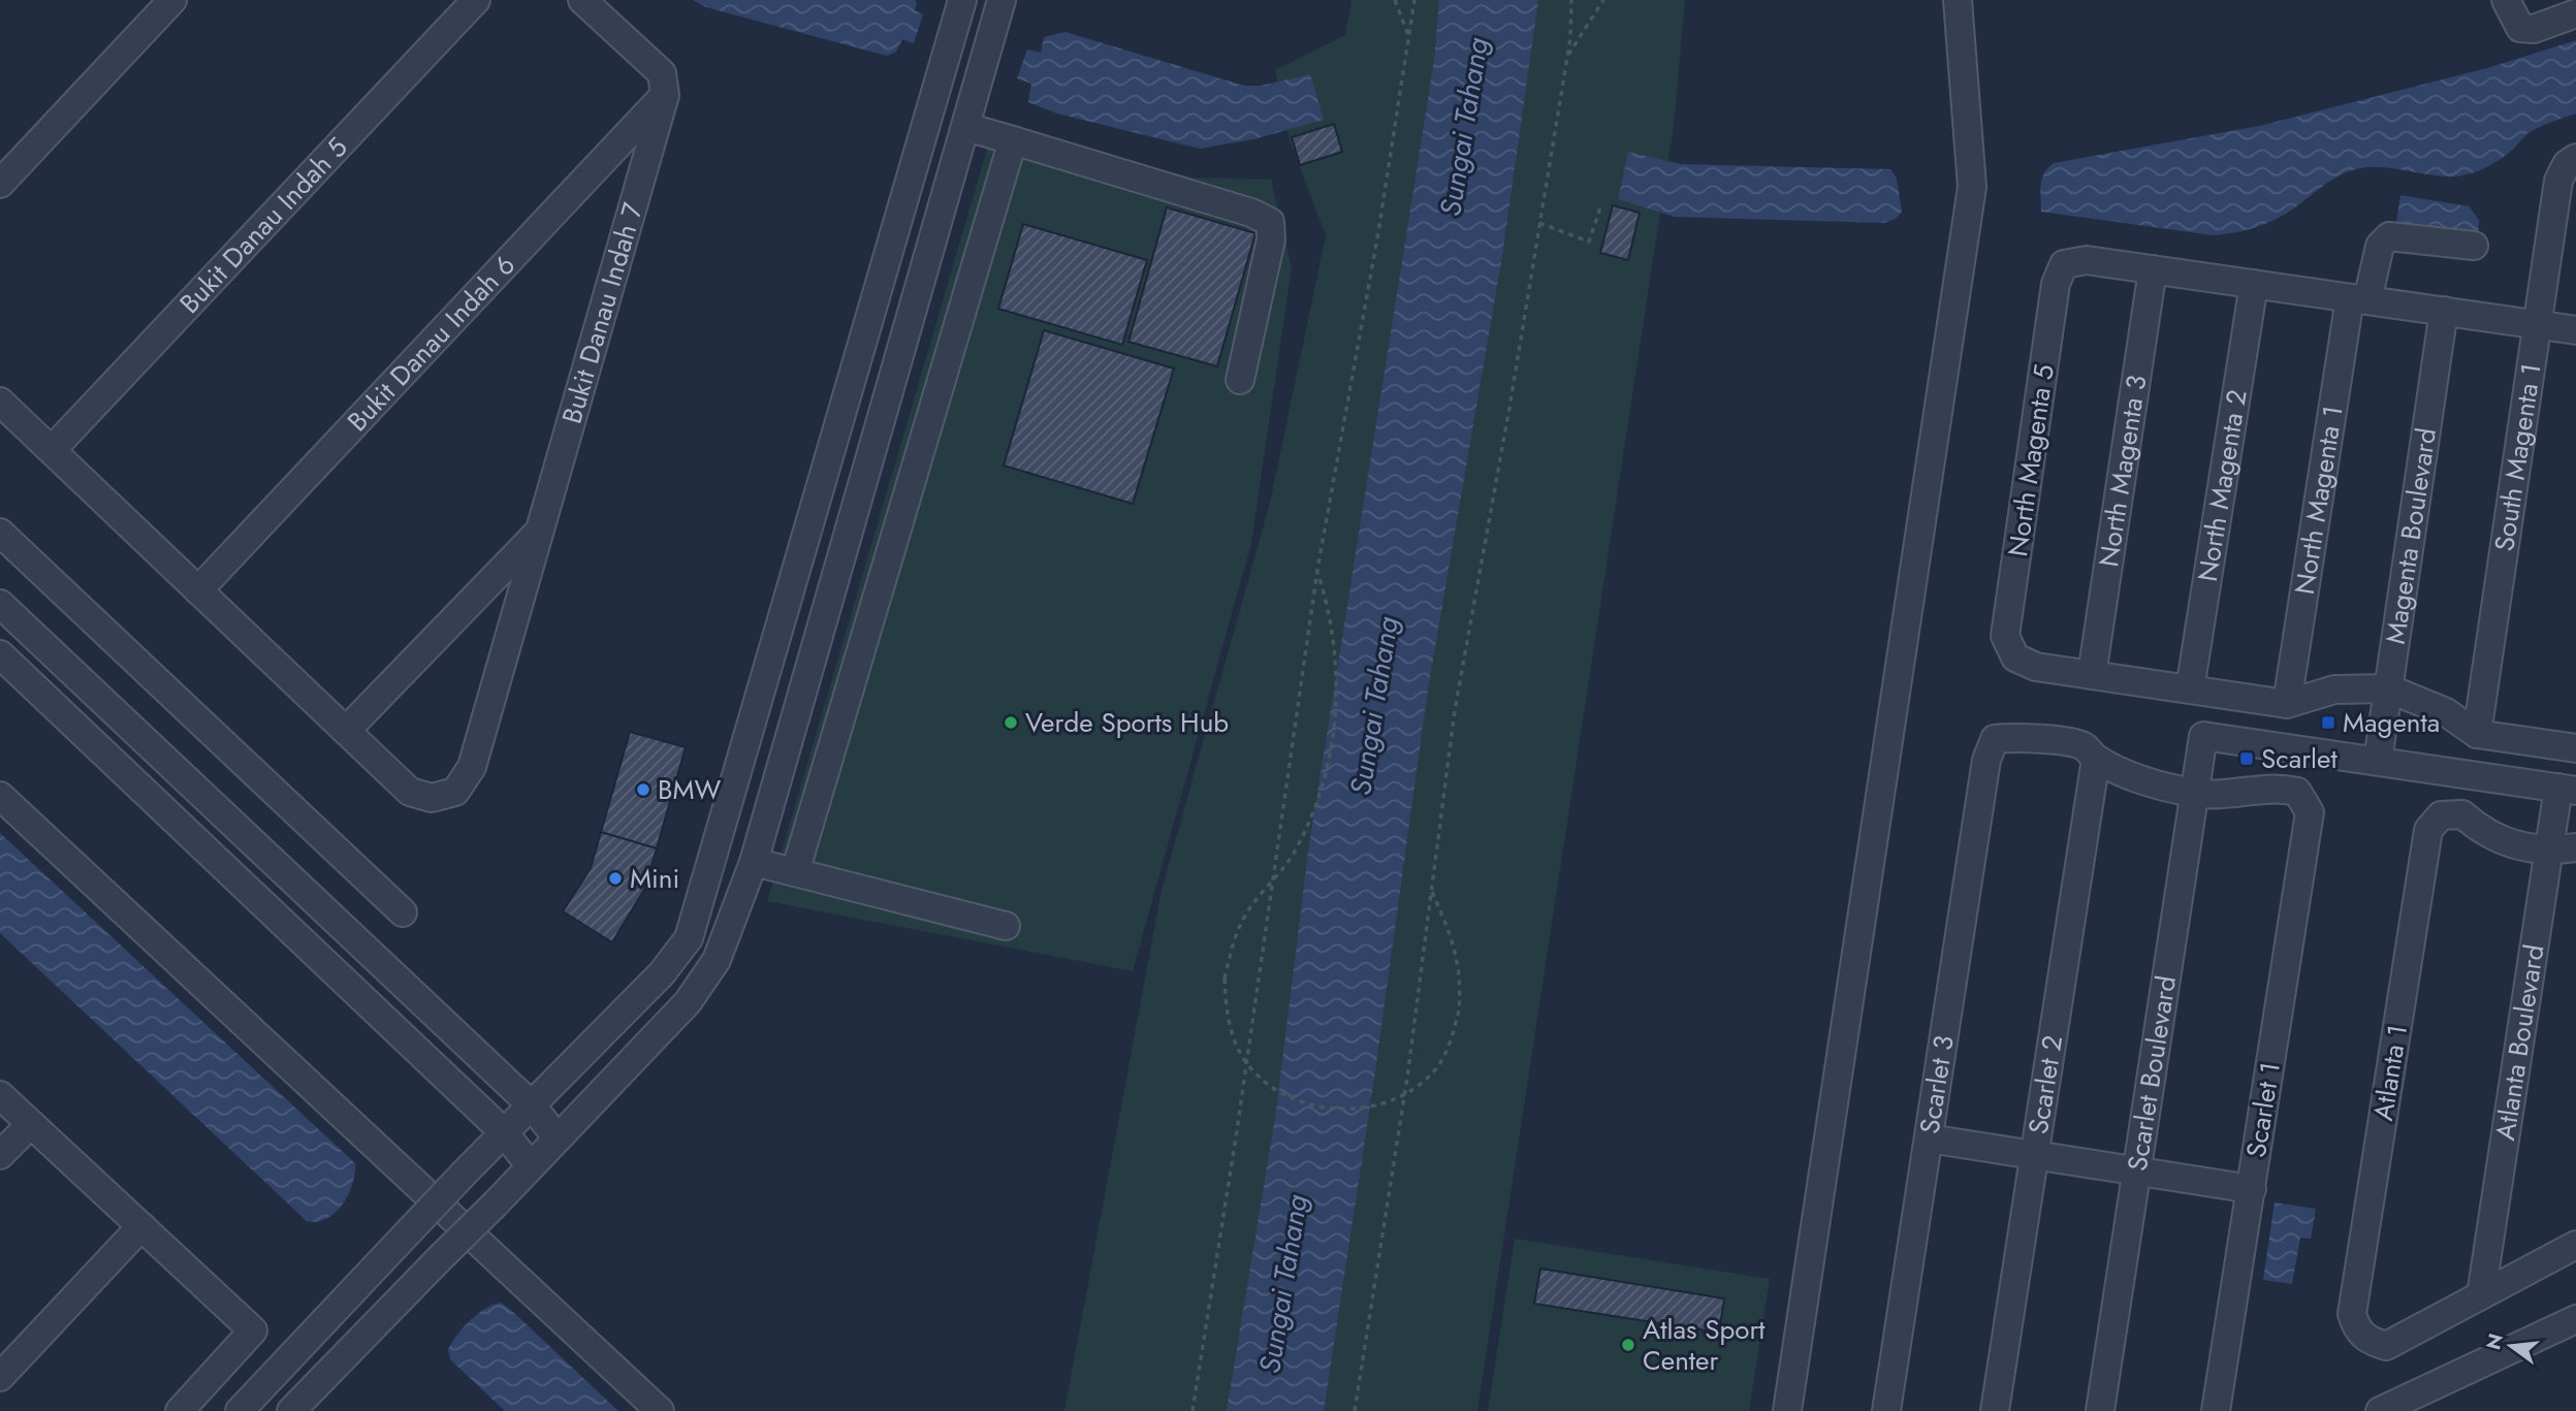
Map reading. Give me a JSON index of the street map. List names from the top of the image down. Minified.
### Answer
{"streets":{"street":["Bukit Danau Indah 5","Bukit Danau Indah 7","Bukit Danau Indah 6","South Magenta 1","North Magenta 5","North Magenta 3","North Magenta 2","North Magenta 1","Magenta Boulevard","Atlanta Boulevard","Atlanta 1","Scarlet Boulevard","Scarlet 3","Scarlet 2","Scarlet 1"]},"crossings":[["Bukit Danau Indah 7","Bukit Danau Indah 6"],["North Magenta 5","North Magenta 3"],["Magenta Boulevard","Scarlet Boulevard"],["Atlanta Boulevard","Atlanta 1"],["Scarlet Boulevard","Scarlet 1"],["Scarlet 3","Scarlet 2"]],"water":["Sungai Tahang"],"places":{"other":["Verde Sports Hub","BMW","Mini","Atlas Sport Center"],"transit":["Magenta","Scarlet"]},"north":"left"}
